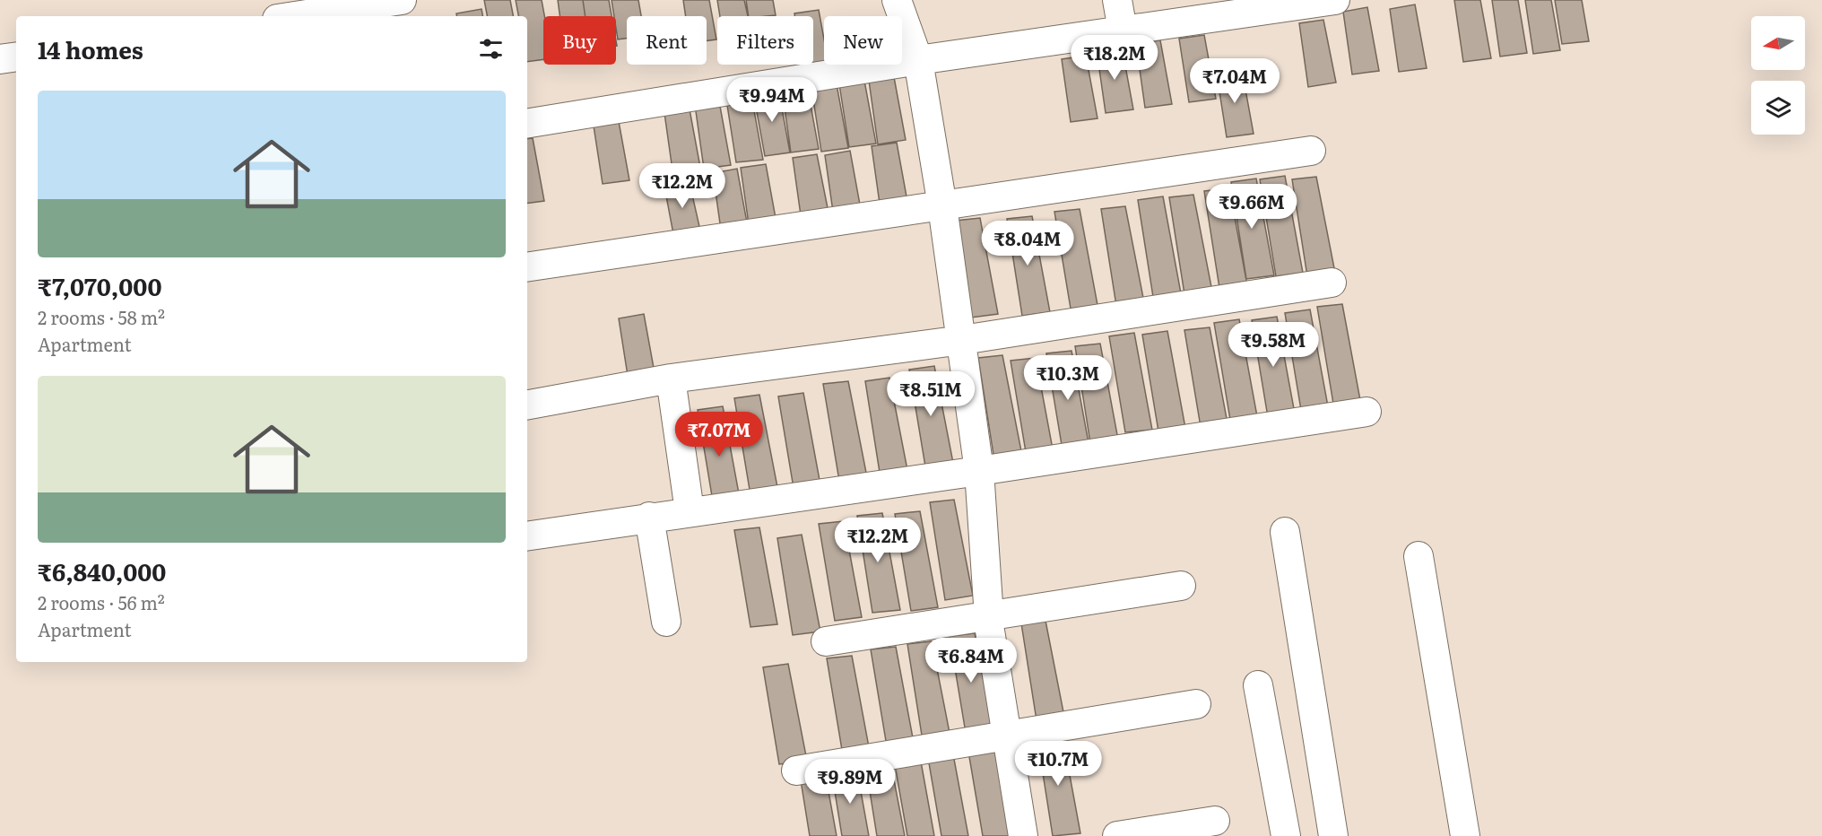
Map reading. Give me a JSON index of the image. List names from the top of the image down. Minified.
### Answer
{"north":"left","page":{"chip":["Buy","Rent","Filters","New"],"heading":"14 homes","price":["₹18.2M","₹7.04M","₹9.94M","₹12.2M","₹9.66M","₹8.04M","₹9.58M","₹10.3M","₹8.51M","₹7.07M","₹12.2M","₹6.84M","₹10.7M","₹9.89M"],"list":[{"name":"₹7,070,000","note":"2 rooms · 58 m² · Apartment"},{"name":"₹6,840,000","note":"2 rooms · 56 m² · Apartment"}]}}
